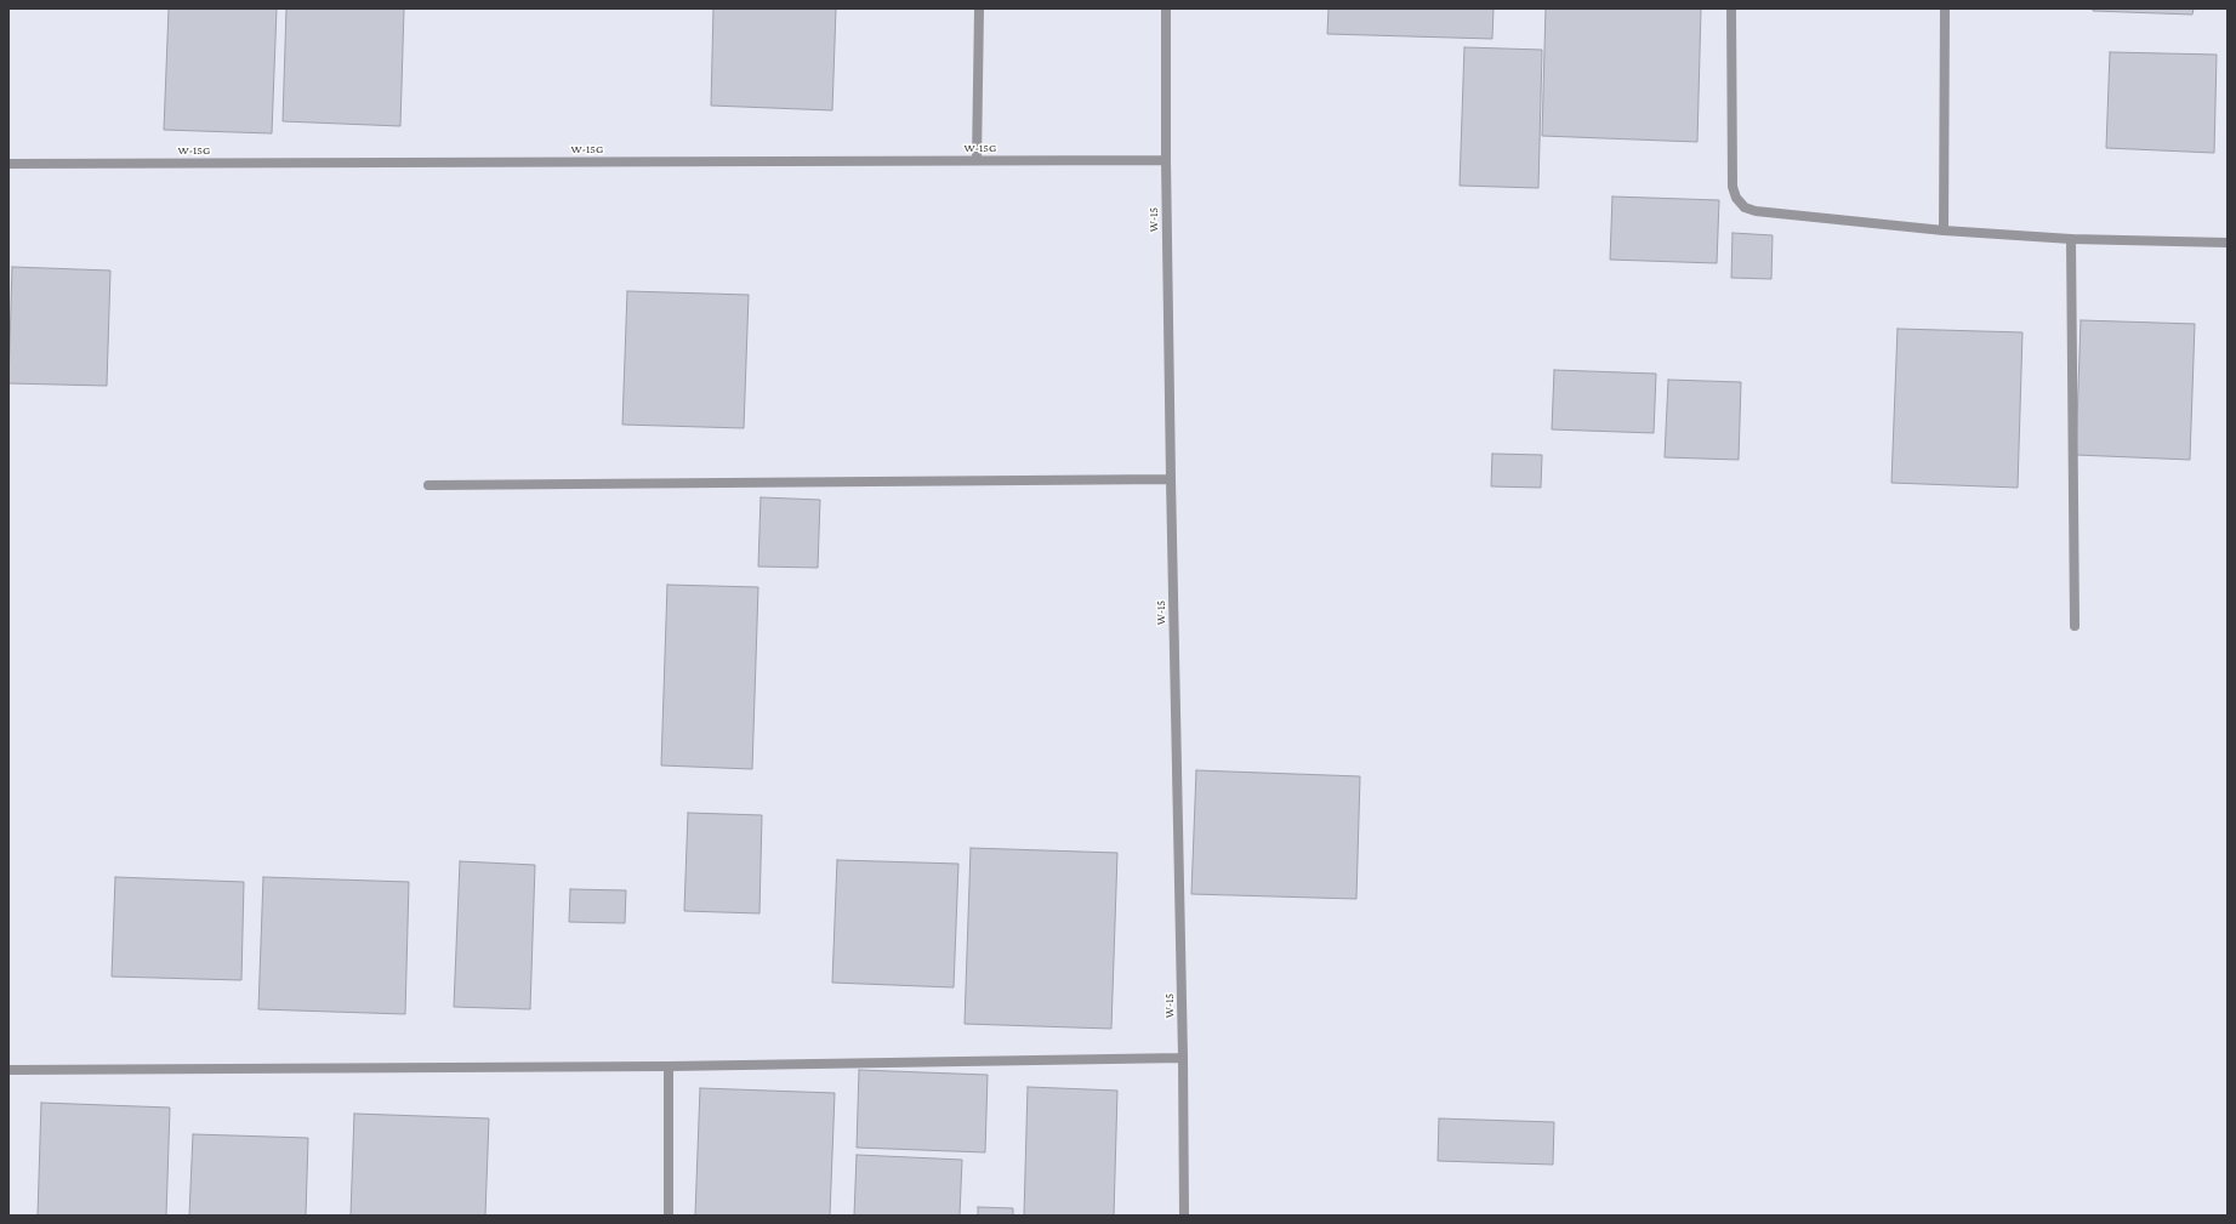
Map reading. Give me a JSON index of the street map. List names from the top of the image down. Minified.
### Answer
{"streets":{"street":["W-15G","W-15"]},"crossings":[["W-15G","W-15"]]}
